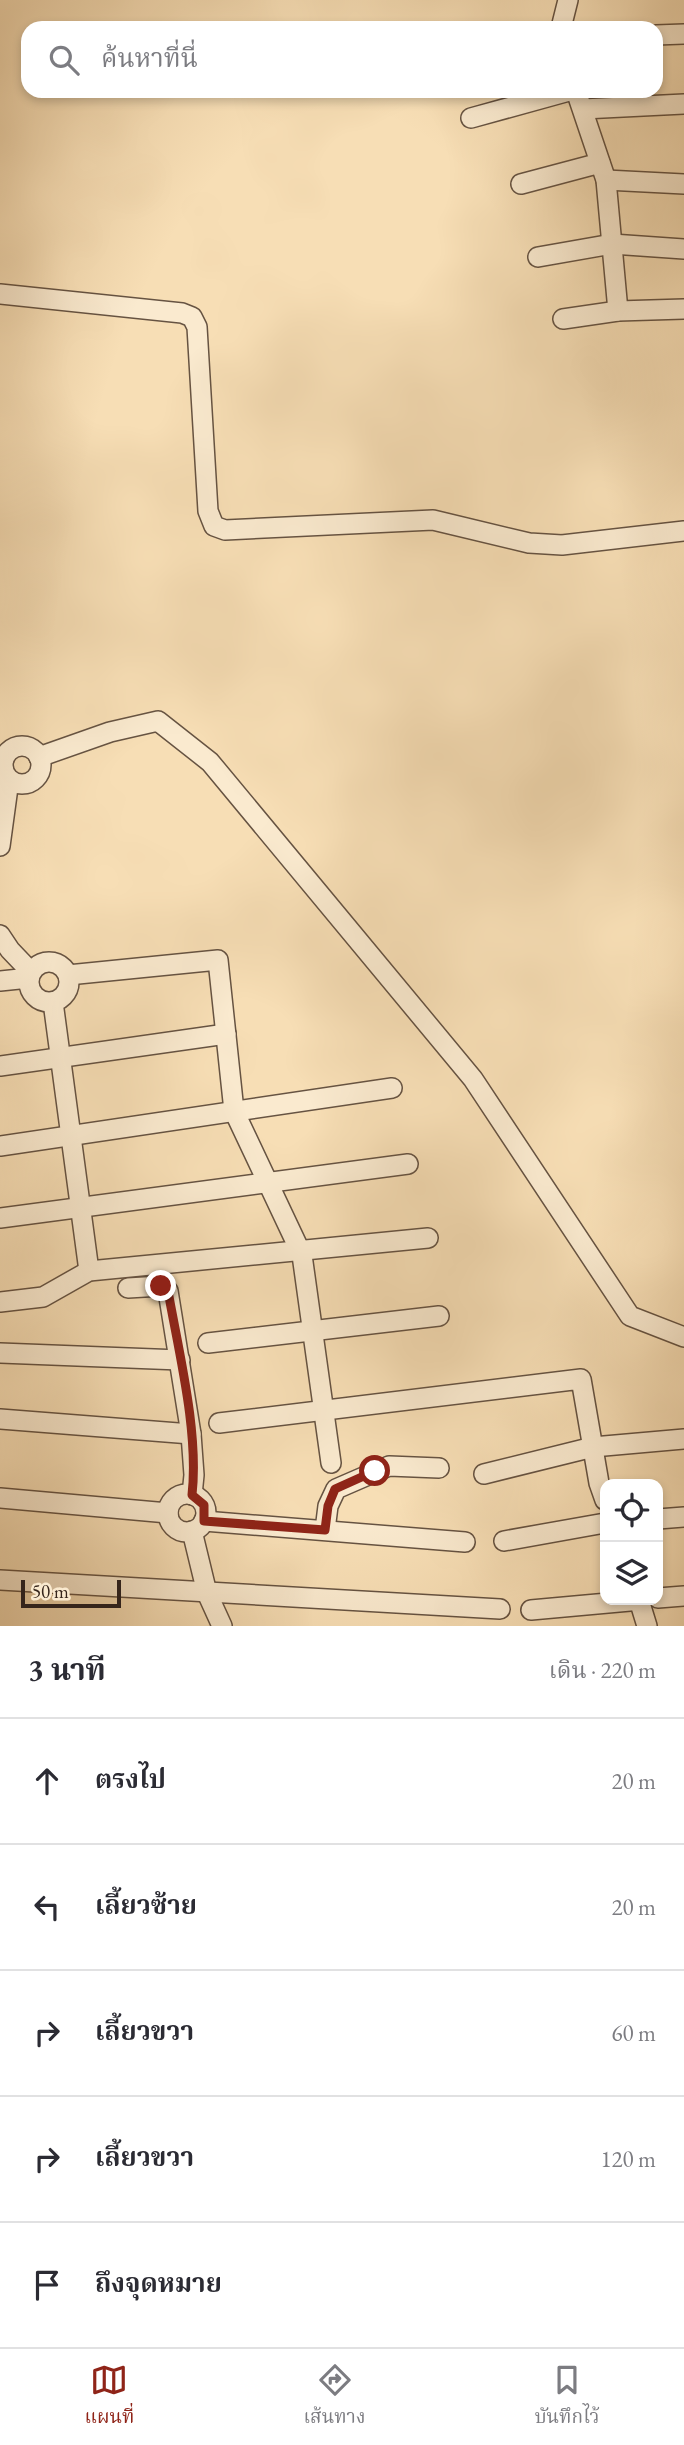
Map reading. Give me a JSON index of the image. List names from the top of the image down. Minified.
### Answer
{"scale_bar":"50 m","page":{"search":"ค้นหาที่นี่","scale":"50 m","heading":["3 นาที","เดิน · 220 m"],"list":[["ตรงไป","20 m"],["เลี้ยวซ้าย","20 m"],["เลี้ยวขวา","60 m"],["เลี้ยวขวา","120 m"],"ถึงจุดหมาย"],"nav":["แผนที่","เส้นทาง","บันทึกไว้"]}}
